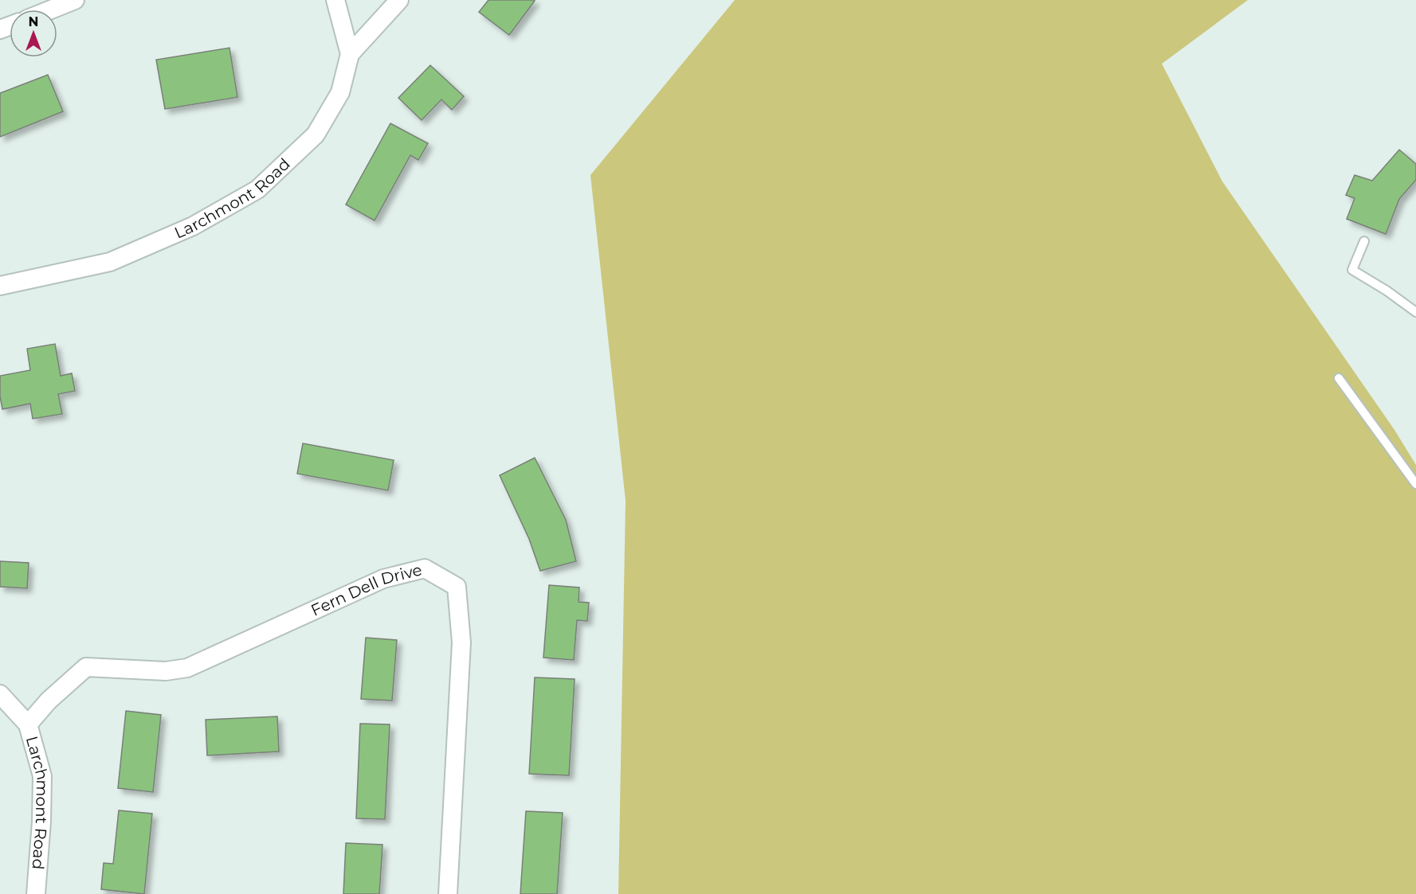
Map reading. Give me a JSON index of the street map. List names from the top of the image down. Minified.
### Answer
{"streets":{"street":["Larchmont Road","Fern Dell Drive"]},"crossings":[["Larchmont Road","Fern Dell Drive"]],"north":"top"}
